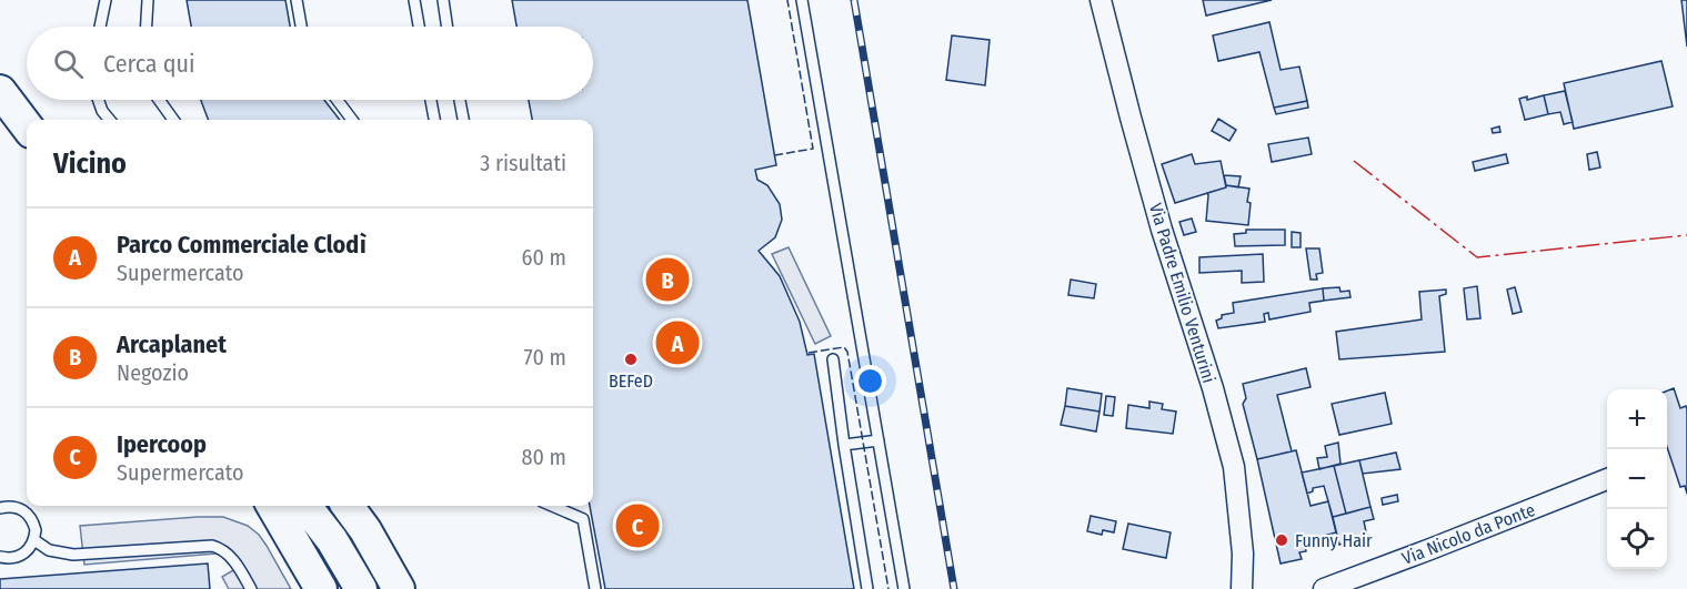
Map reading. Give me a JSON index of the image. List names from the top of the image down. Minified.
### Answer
{"streets":{"street":["Via Padre Emilio Venturini","Via Nicolo da Ponte"]},"places":["BEFeD","Funny Hair"],"page":{"search":"Cerca qui","heading":["Vicino","3 risultati"],"list":[{"mark":"A","name":"Parco Commerciale Clodì","note":"Supermercato","value":"60 m"},{"mark":"B","name":"Arcaplanet","note":"Negozio","value":"70 m"},{"mark":"C","name":"Ipercoop","note":"Supermercato","value":"80 m"}],"pins":["B","A","C"],"map_buttons":["+","−"]}}
